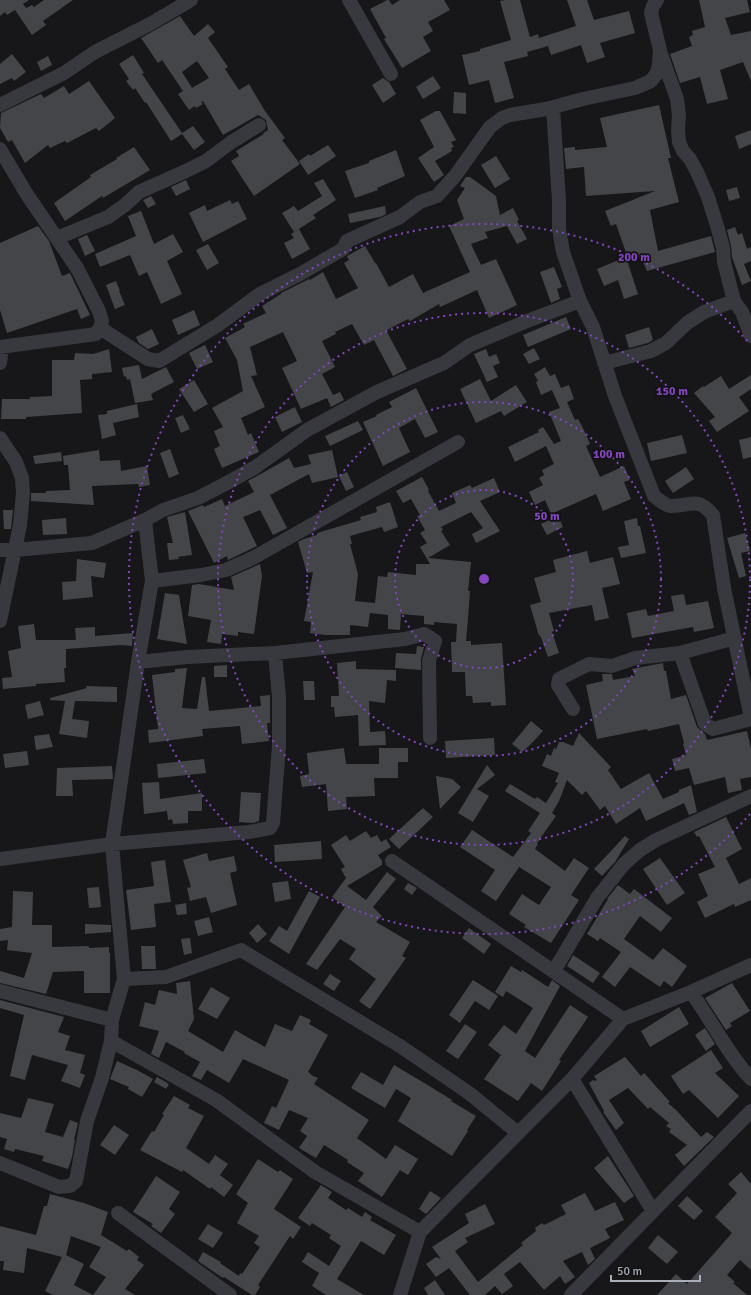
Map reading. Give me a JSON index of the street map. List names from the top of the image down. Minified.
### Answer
{"scale_bar":"50 m","rings":["200 m","150 m","100 m","50 m"]}
